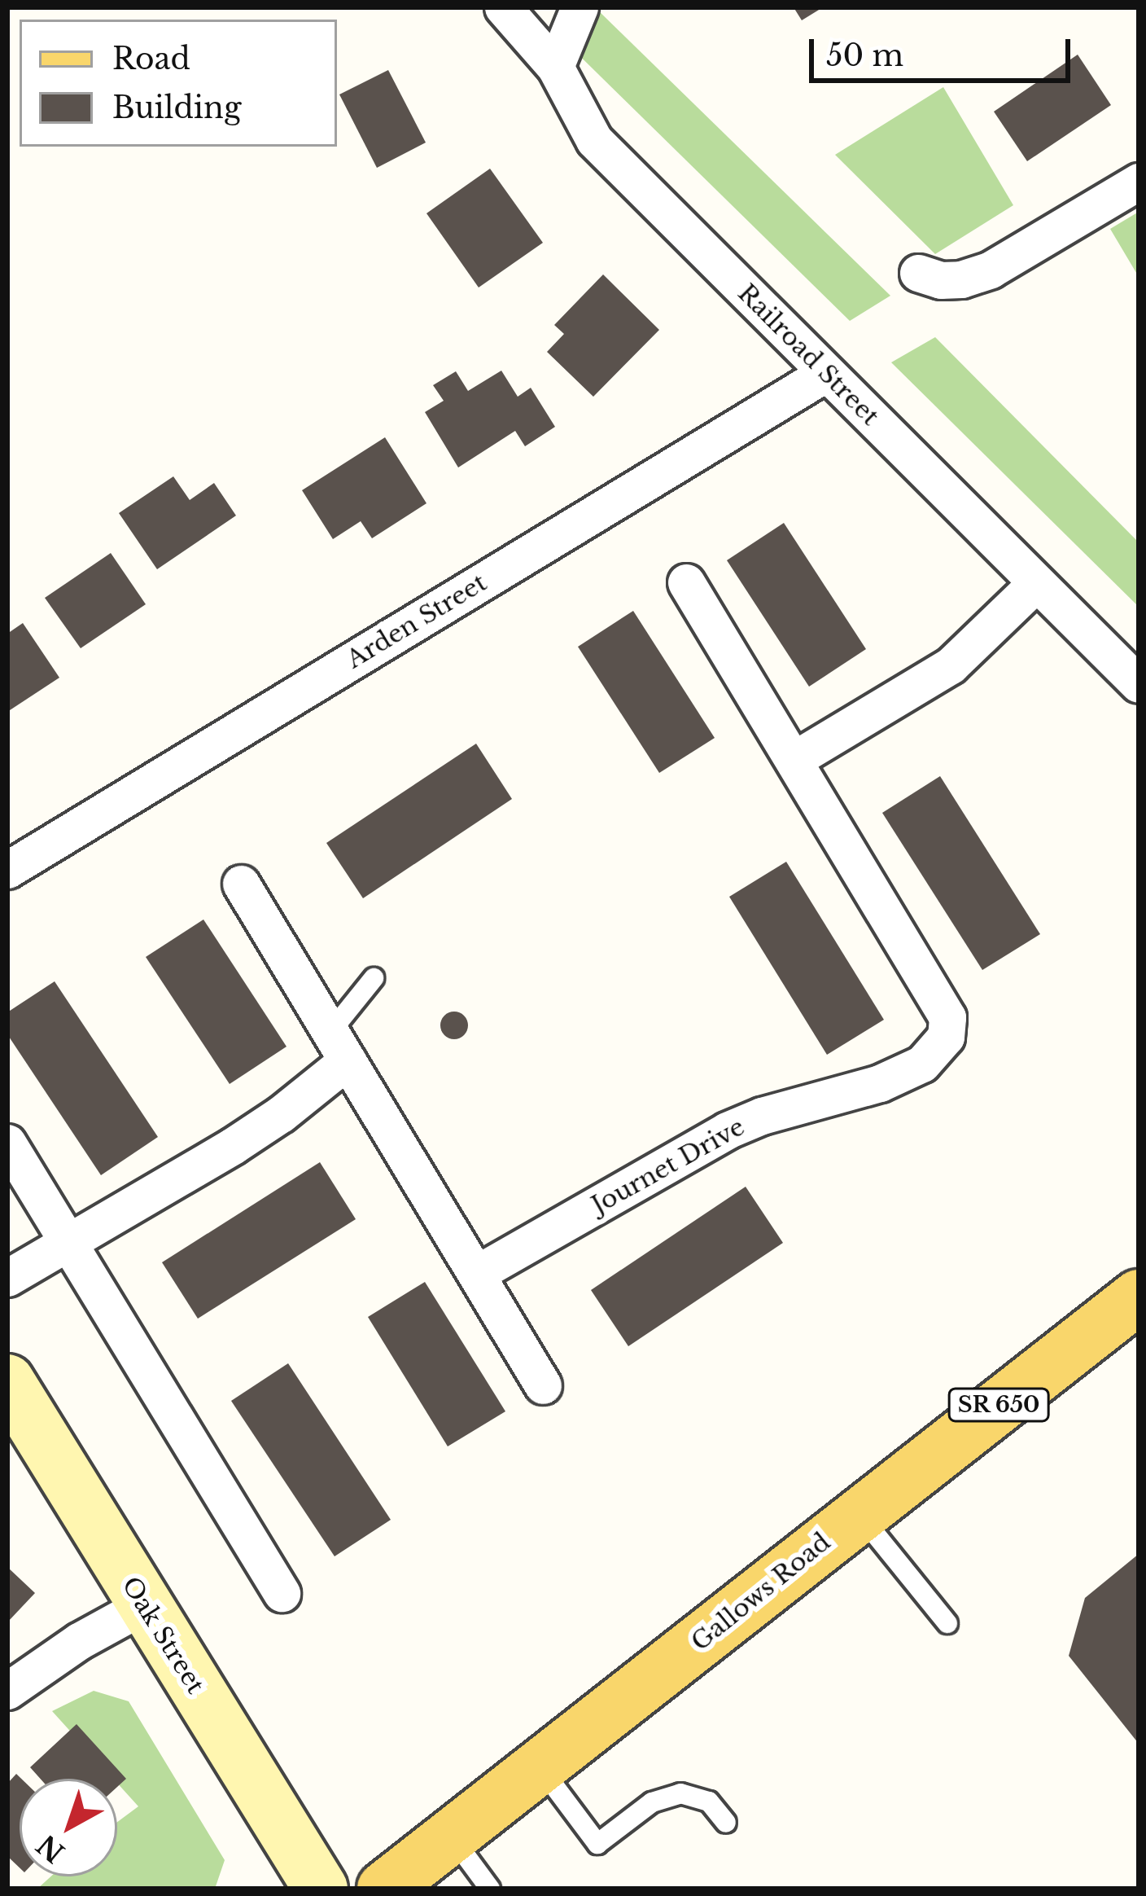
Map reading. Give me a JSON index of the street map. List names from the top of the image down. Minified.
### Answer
{"streets":{"main road":["SR 650","Gallows Road"],"street":["Railroad Street","Arden Street","Journet Drive","Oak Street"]},"crossings":[["Railroad Street","Arden Street"]],"legend":["Road","Building"],"scale_bar":"50 m","north":"bottom left"}
